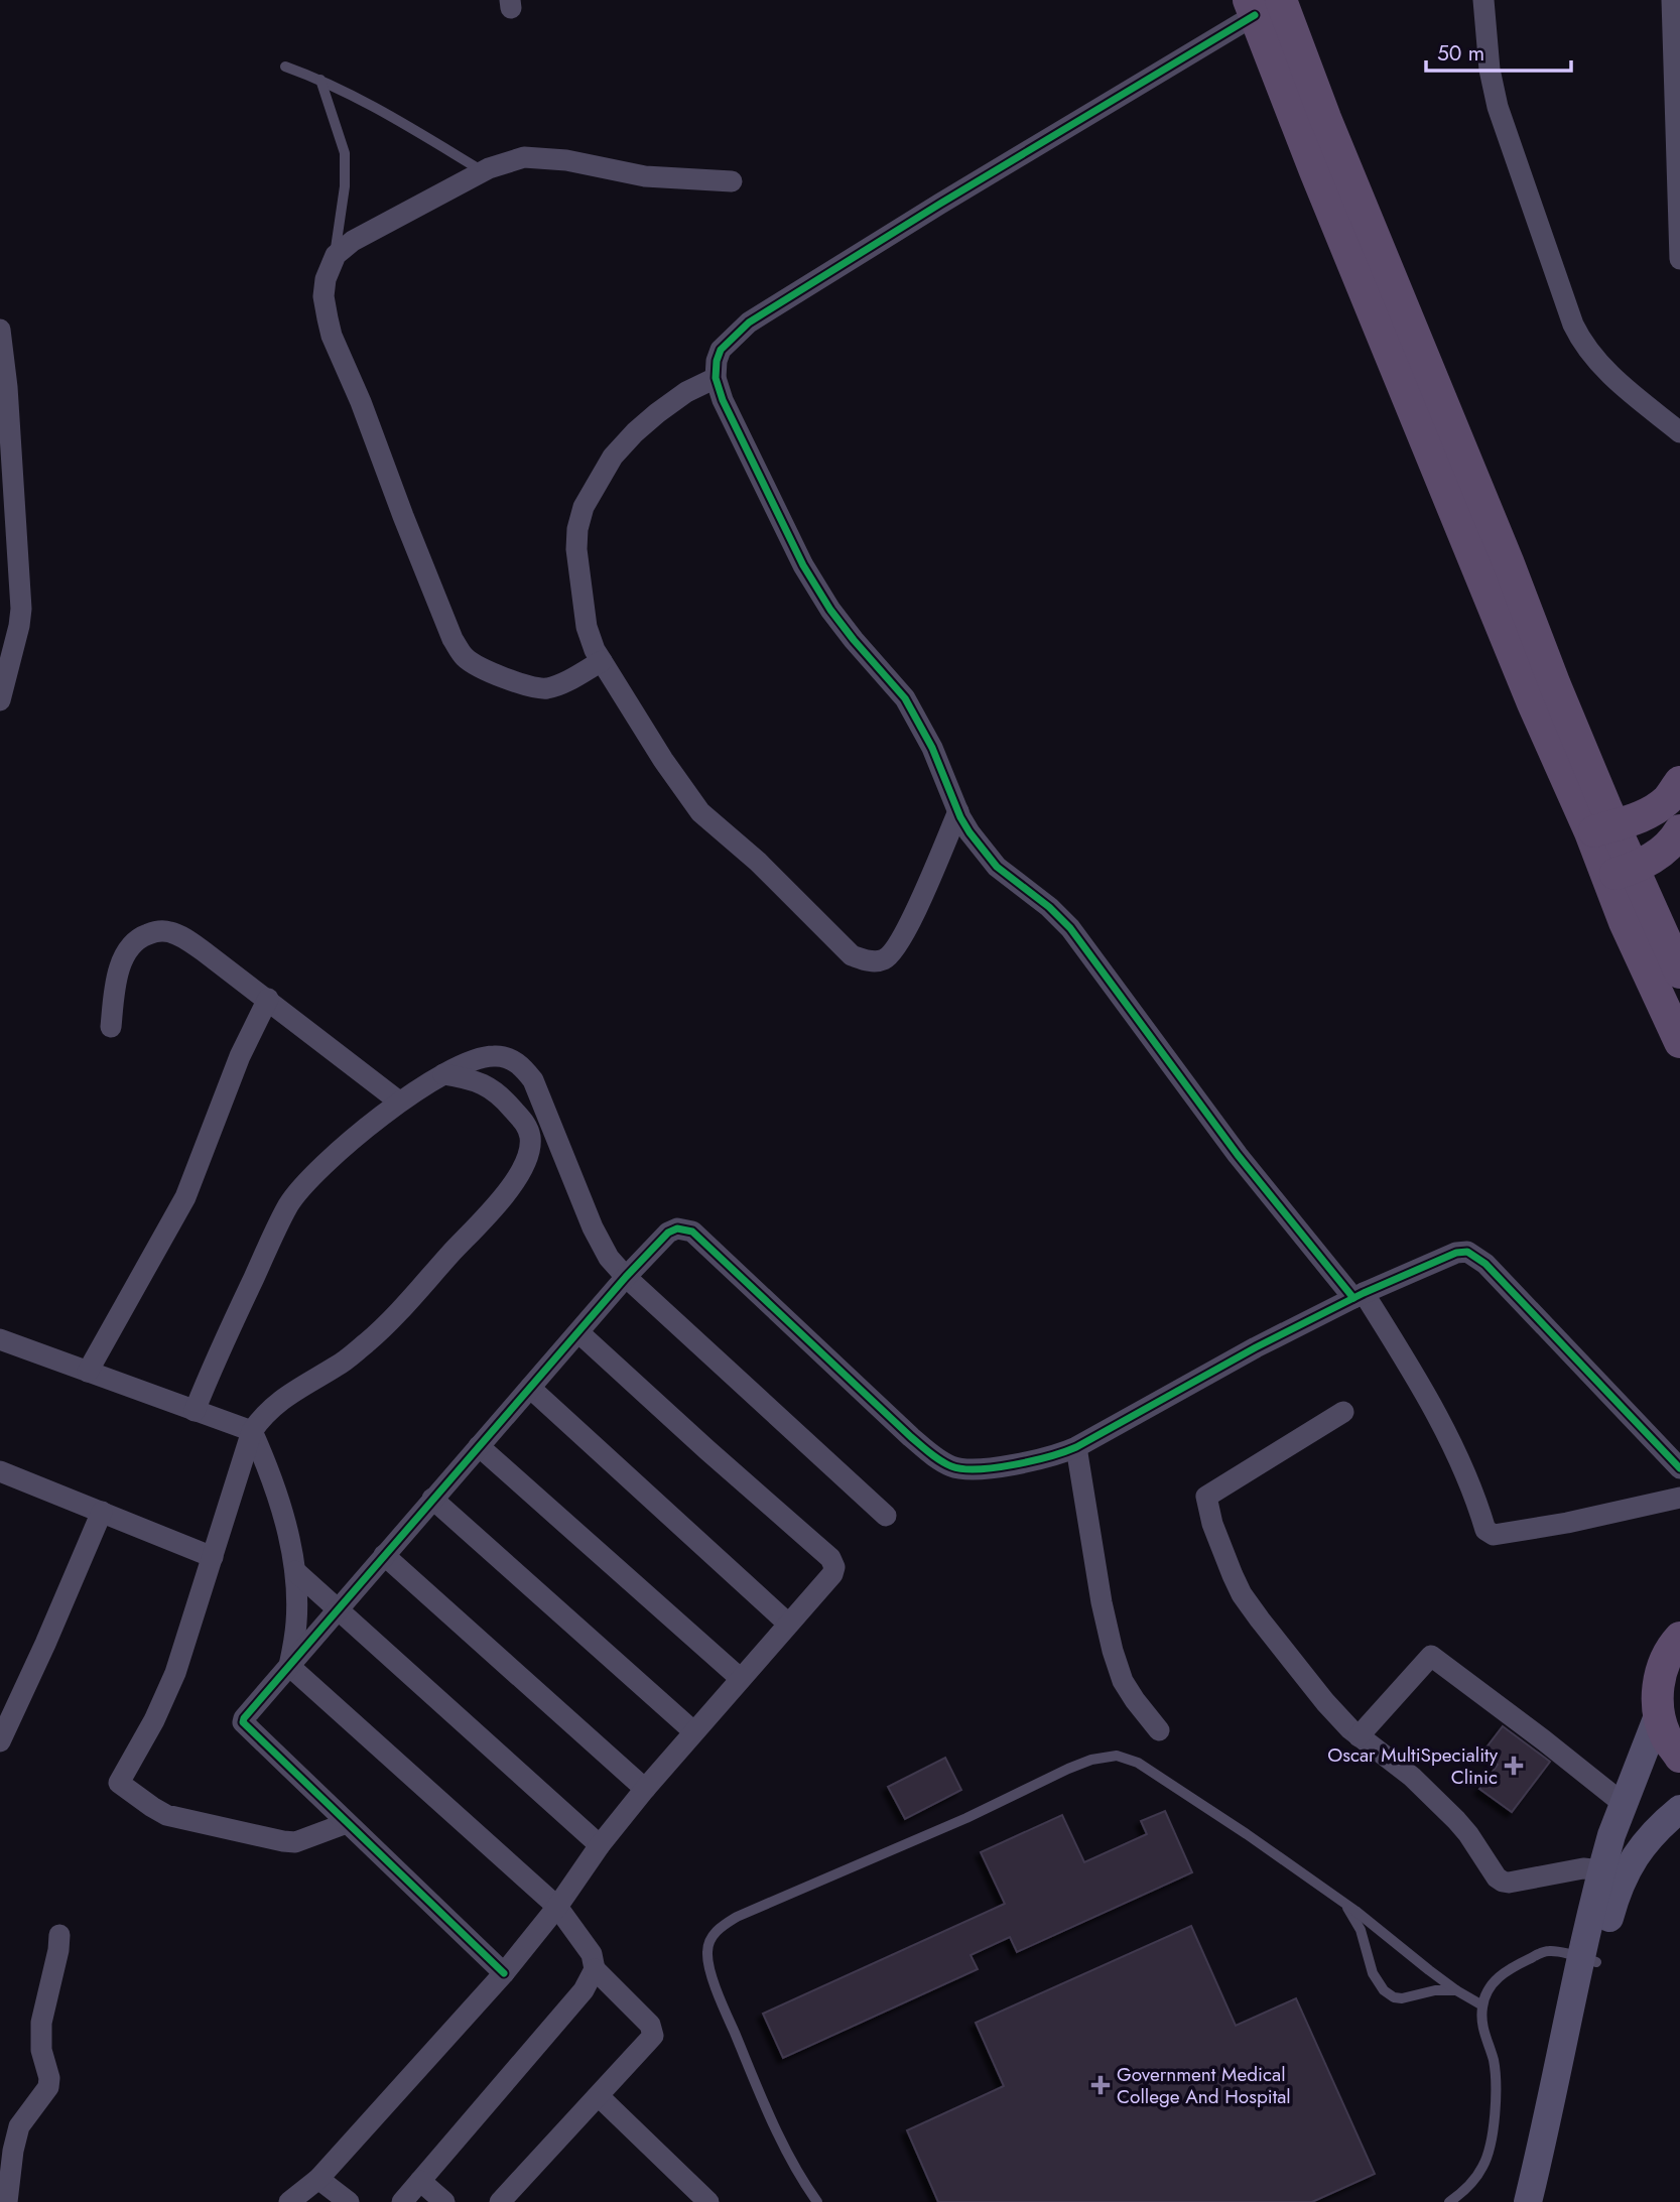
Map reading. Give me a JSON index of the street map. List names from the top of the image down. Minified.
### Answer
{"places":{"health":["Oscar MultiSpeciality Clinic","Government Medical College And Hospital"]},"scale_bar":"50 m"}
